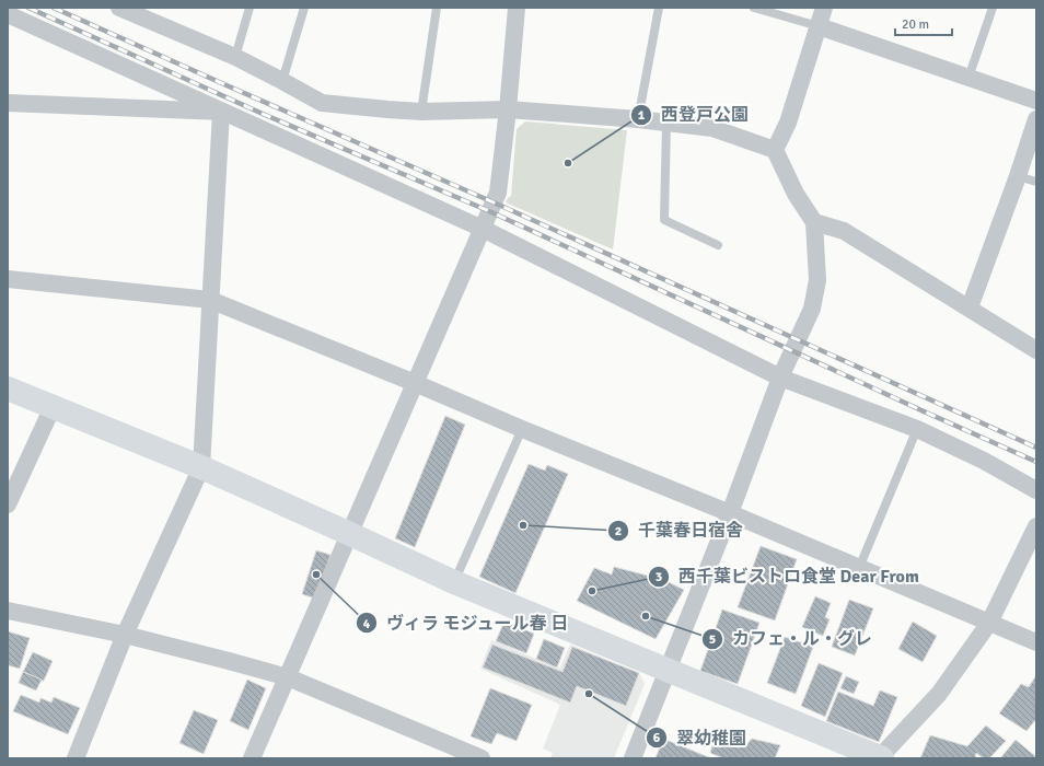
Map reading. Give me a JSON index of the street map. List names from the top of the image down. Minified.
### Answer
{"places":["西登戸公園","千葉春日宿舎","ヴィラ モジュール春 日","西千葉ビストロ食堂 Dear From","カフェ・ル・グレ","翠幼稚園"],"scale_bar":"20 m"}
